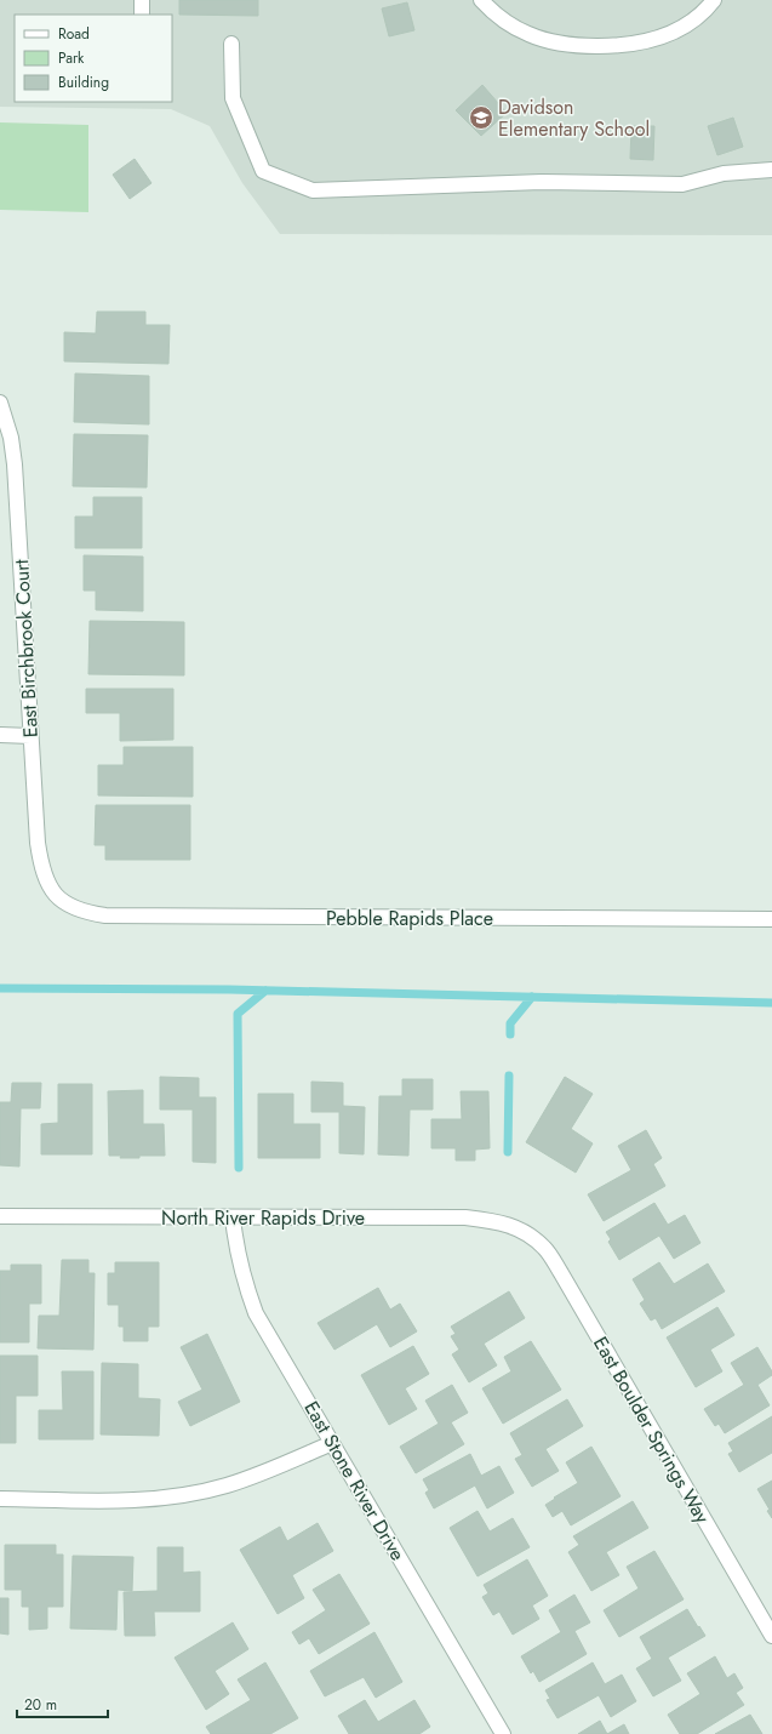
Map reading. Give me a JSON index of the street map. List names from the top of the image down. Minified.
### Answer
{"streets":{"street":["East Birchbrook Court","Pebble Rapids Place","North River Rapids Drive","East Boulder Springs Way","East Stone River Drive"]},"crossings":[["East Birchbrook Court","Pebble Rapids Place"],["North River Rapids Drive","East Boulder Springs Way"],["North River Rapids Drive","East Stone River Drive"]],"places":{"school or university":["Davidson Elementary School"]},"legend":["Road","Park","Building"],"scale_bar":"20 m"}
